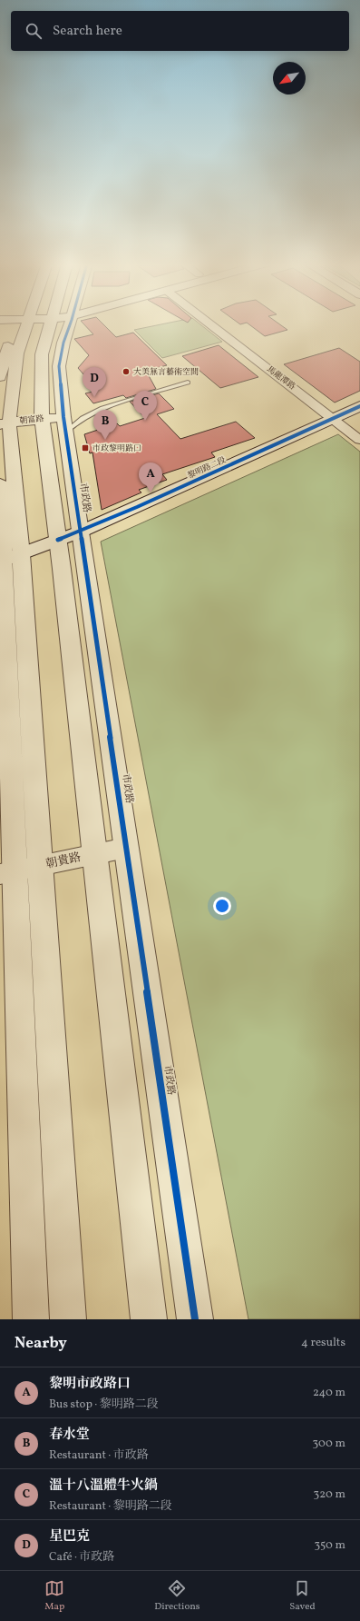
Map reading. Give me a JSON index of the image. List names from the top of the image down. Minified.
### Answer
{"streets":{"street":["馬龍潭路","朝富路","黎明路二段","市政路","朝貴路"]},"crossings":[["馬龍潭路","黎明路二段"],["朝富路","市政路"],["黎明路二段","市政路"],["市政路","朝貴路"]],"places":{"other":["大美無言藝術空間"],"transit":["市政黎明路口"]},"north":"bottom left","page":{"search":"Search here","pins":["D","C","B","A"],"heading":["Nearby","4 results"],"list":[{"mark":"A","name":"黎明市政路口","note":"Bus stop · 黎明路二段","value":"240 m"},{"mark":"B","name":"春水堂","note":"Restaurant · 市政路","value":"300 m"},{"mark":"C","name":"溫十八溫體牛火鍋","note":"Restaurant · 黎明路二段","value":"320 m"},{"mark":"D","name":"星巴克","note":"Café · 市政路","value":"350 m"}],"nav":["Map","Directions","Saved"]}}
